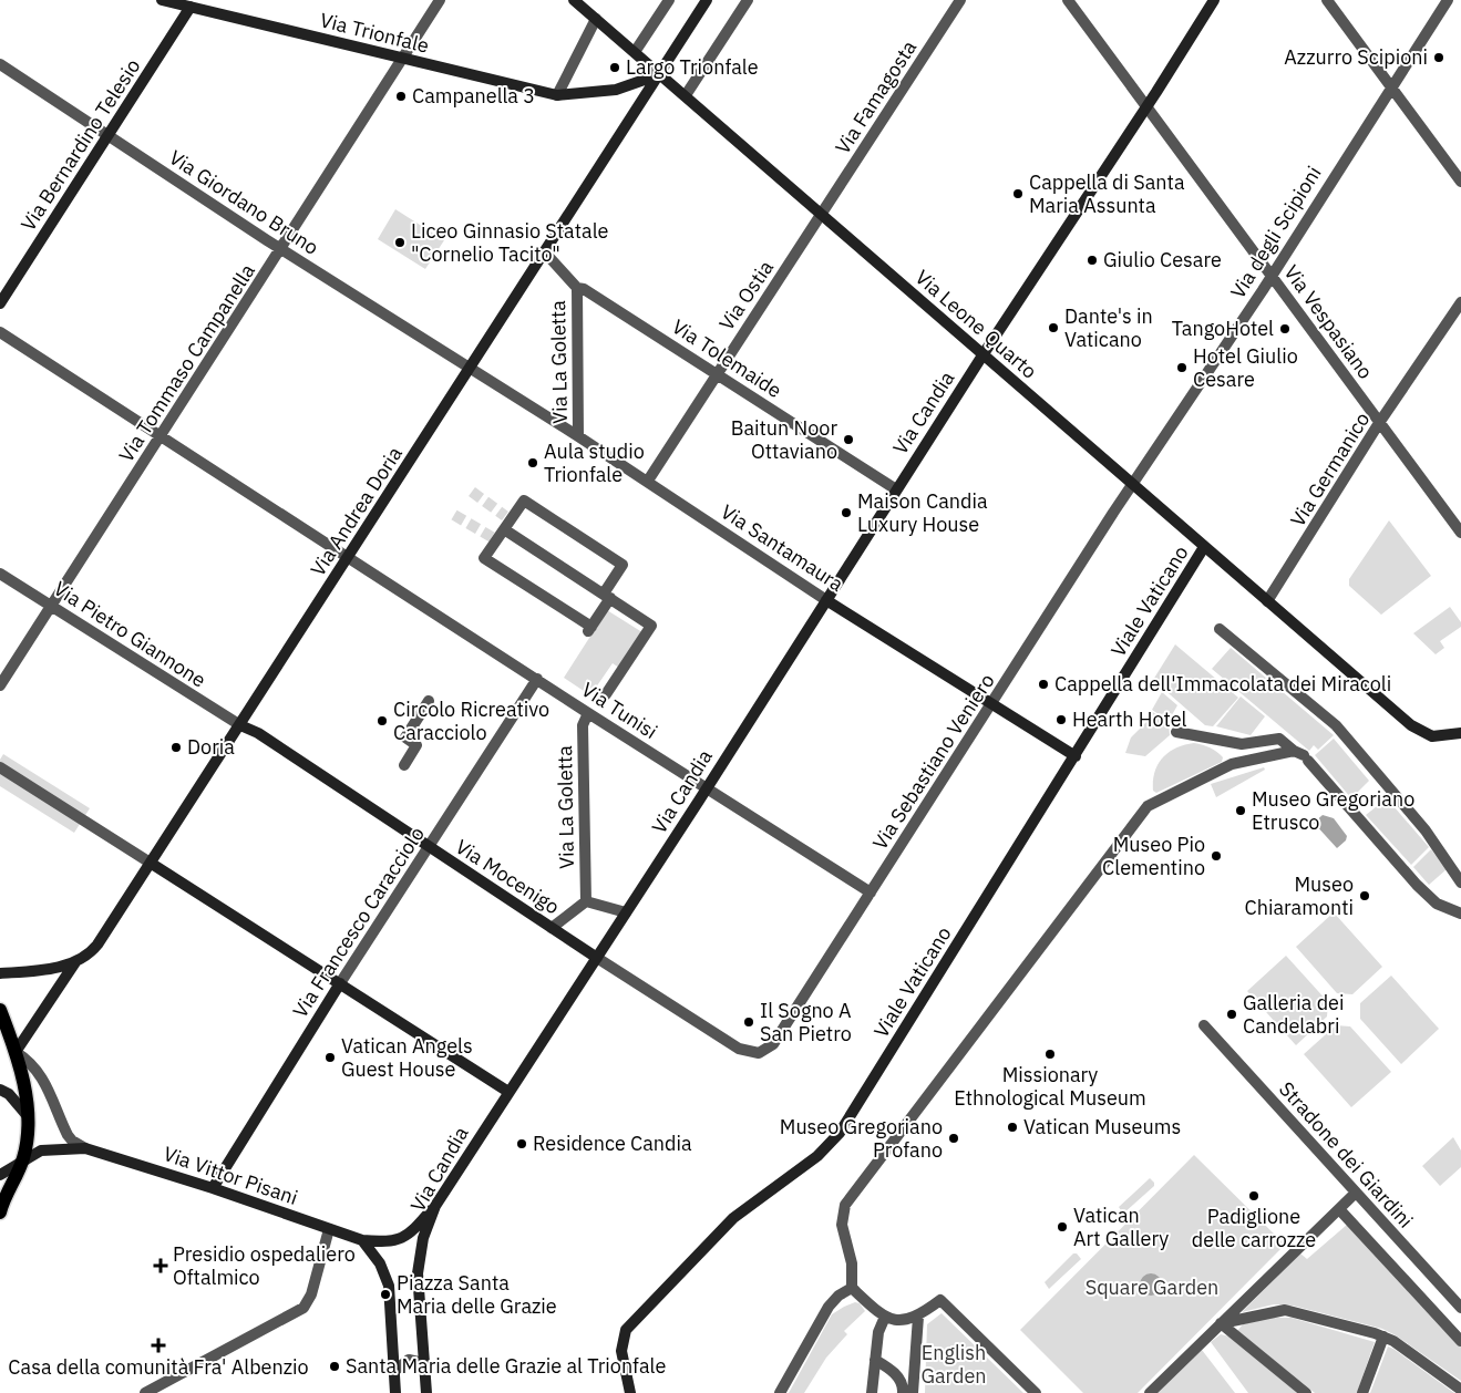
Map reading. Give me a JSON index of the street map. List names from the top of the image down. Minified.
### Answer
{"streets":{"main road":["Via Trionfale","Via Bernardino Telesio","Via Leone Quarto","Via Candia","Via Andrea Doria","Via Santamaura","Viale Vaticano","Via Mocenigo","Via Francesco Caracciolo","Via Vittor Pisani"],"street":["Via Famagosta","Via Giordano Bruno","Via degli Scipioni","Via Ostia","Via Vespasiano","Via Tolemaide","Via La Goletta","Via Tommaso Campanella","Via Germanico","Via Pietro Giannone","Via Tunisi","Via Sebastiano Veniero","Stradone dei Giardini"]},"crossings":[["Via Trionfale","Via Bernardino Telesio"],["Via Trionfale","Via Tommaso Campanella"],["Via Famagosta","Via Ostia"],["Via Famagosta","Via Leone Quarto"],["Via Bernardino Telesio","Via Giordano Bruno"],["Via Giordano Bruno","Via Tommaso Campanella"],["Via Giordano Bruno","Via Andrea Doria"],["Via Giordano Bruno","Via Santamaura"],["Via degli Scipioni","Via Vespasiano"],["Via degli Scipioni","Via Leone Quarto"],["Via degli Scipioni","Via Sebastiano Veniero"],["Via Ostia","Via Leone Quarto"],["Via Ostia","Via Tolemaide"],["Via Ostia","Via Santamaura"],["Via Vespasiano","Via Candia"],["Via Vespasiano","Via Germanico"],["Via Leone Quarto","Via Candia"],["Via Leone Quarto","Via Germanico"],["Via Leone Quarto","Via Andrea Doria"],["Via Leone Quarto","Viale Vaticano"],["Via Leone Quarto","Via Sebastiano Veniero"],["Via Tolemaide","Via La Goletta"],["Via Tolemaide","Via Candia"],["Via Tolemaide","Via Andrea Doria"],["Via La Goletta","Via Santamaura"],["Via La Goletta","Via Tunisi"],["Via Tommaso Campanella","Via Pietro Giannone"],["Via Tommaso Campanella","Via Tunisi"],["Via Candia","Via Santamaura"],["Via Candia","Via Tunisi"],["Via Candia","Via Mocenigo"],["Via Andrea Doria","Via Santamaura"],["Via Andrea Doria","Via Pietro Giannone"],["Via Andrea Doria","Via Tunisi"],["Via Andrea Doria","Via Mocenigo"],["Via Santamaura","Viale Vaticano"],["Via Santamaura","Via Sebastiano Veniero"],["Via Pietro Giannone","Via Mocenigo"],["Via Tunisi","Via Sebastiano Veniero"],["Via Tunisi","Via Francesco Caracciolo"],["Via Sebastiano Veniero","Via Mocenigo"],["Via Mocenigo","Via Francesco Caracciolo"],["Via Francesco Caracciolo","Via Vittor Pisani"]],"parks":["Square Garden","English Garden"],"places":{"other":["Azzurro Scipioni","Largo Trionfale","Campanella 3","Cappella di Santa Maria Assunta","Liceo Ginnasio Statale \"Cornelio Tacito\"","Giulio Cesare","Dante's in Vaticano","TangoHotel","Hotel Giulio Cesare","Baitun Noor Ottaviano","Aula studio Trionfale","Maison Candia Luxury House","Cappella dell'Immacolata dei Miracoli","Hearth Hotel","Circolo Ricreativo Caracciolo","Doria","Museo Gregoriano Etrusco","Museo Pio Clementino","Museo Chiaramonti","Galleria dei Candelabri","Il Sogno A San Pietro","Missionary Ethnological Museum","Vatican Angels Guest House","Vatican Museums","Museo Gregoriano Profano","Residence Candia","Padiglione delle carrozze","Vatican Art Gallery","Piazza Santa Maria delle Grazie","Santa Maria delle Grazie al Trionfale"],"health":["Presidio ospedaliero Oftalmico","Casa della comunità Fra' Albenzio"]}}
